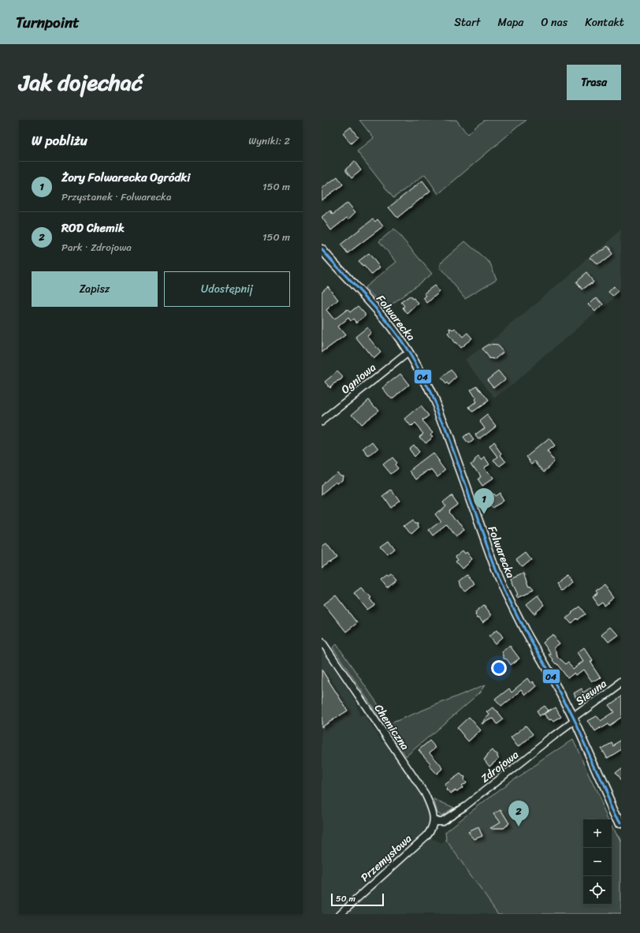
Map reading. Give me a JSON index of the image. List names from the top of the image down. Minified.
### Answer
{"streets":{"street":["Folwarecka","Ogniowa","Siewna","Chemiczna","Zdrojowa","Przemysłowa"]},"crossings":[["Folwarecka","Ogniowa"],["Folwarecka","Siewna"],["Folwarecka","Zdrojowa"],["Siewna","Zdrojowa"],["Chemiczna","Zdrojowa"],["Chemiczna","Przemysłowa"]],"lines":["transit line 04"],"scale_bar":"50 m","page":{"header":"Turnpoint","nav":["Start","Mapa","O nas","Kontakt"],"title":"Jak dojechać","buttons":["Trasa",["Zapisz","Udostępnij"]],"heading":["W pobliżu","Wyniki: 2"],"list":[{"mark":"1","name":"Żory Folwarecka Ogródki","note":"Przystanek · Folwarecka","value":"150 m"},{"mark":"2","name":"ROD Chemik","note":"Park · Zdrojowa","value":"150 m"}],"pins":["1","2"],"map_buttons":["+","−"],"scale":"50 m"}}
